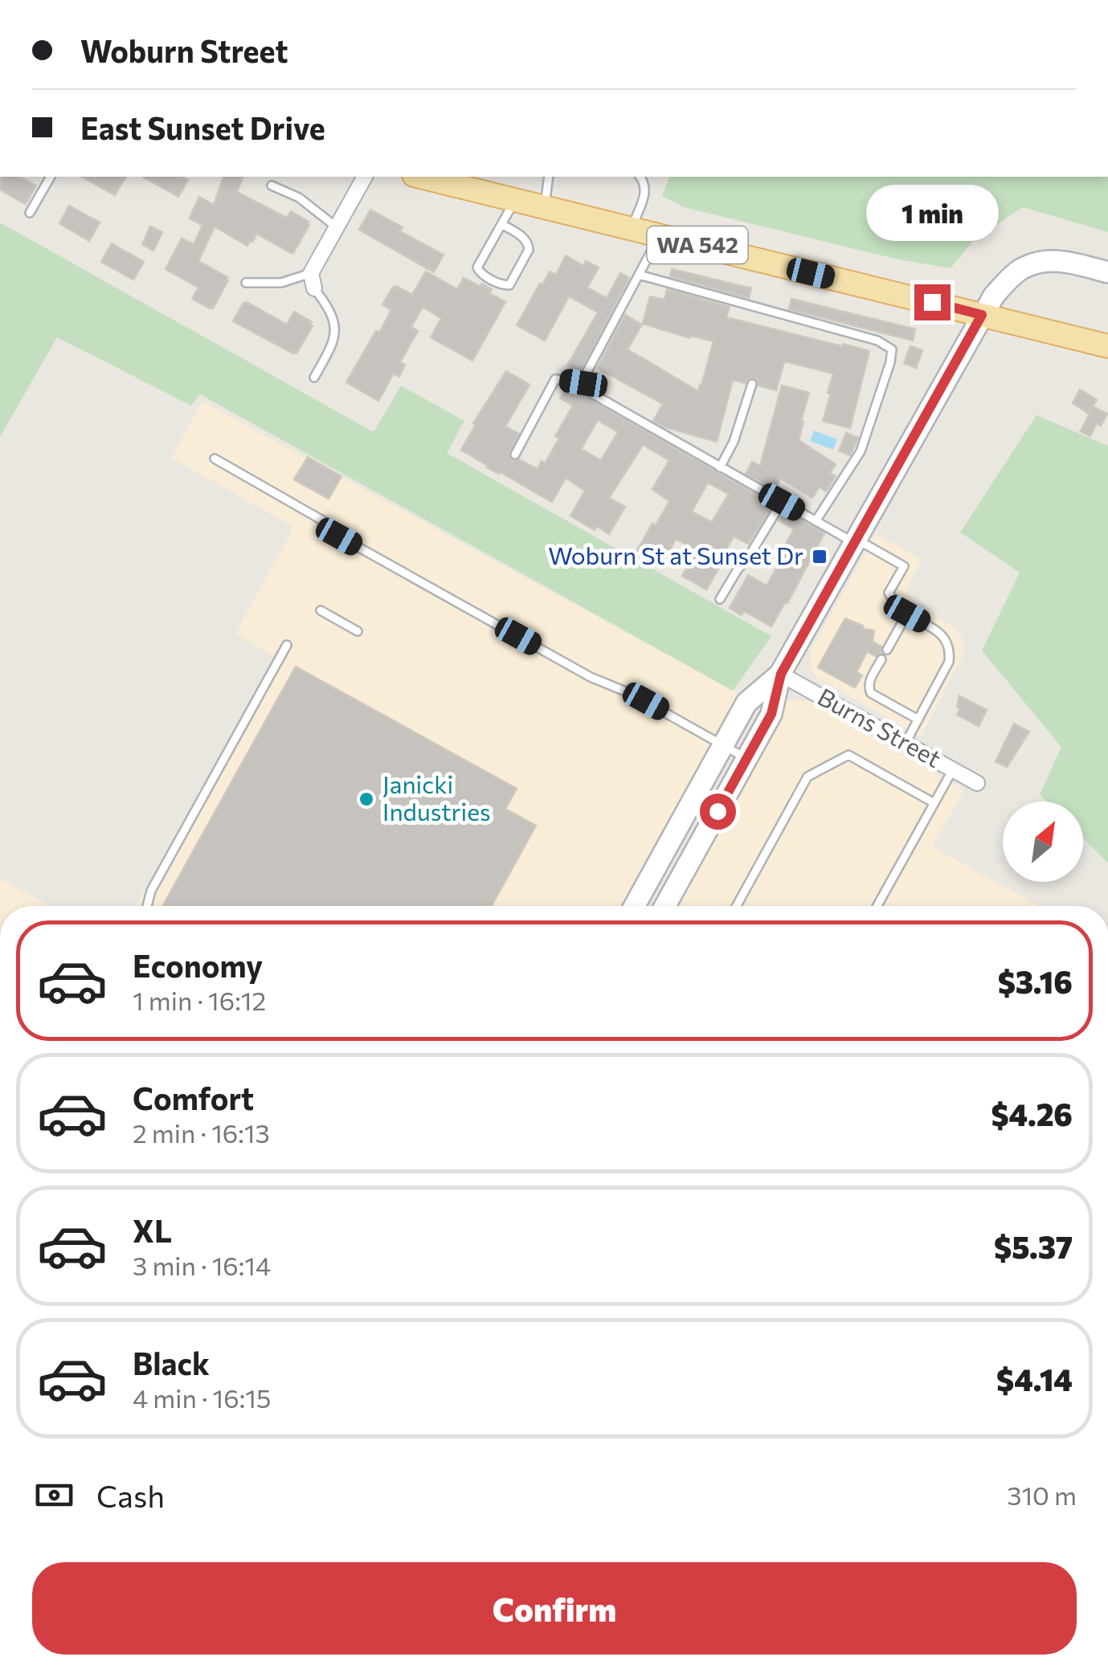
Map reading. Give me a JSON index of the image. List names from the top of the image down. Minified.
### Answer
{"streets":{"main road":["WA 542"],"street":["Burns Street"]},"places":{"transit":["Woburn St at Sunset Dr"],"other":["Janicki Industries"]},"north":"top right","page":{"banner":["Woburn Street","East Sunset Drive"],"bubble":"1 min","list":[{"name":"Economy","note":"1 min · 16:12","value":"$3.16"},{"name":"Comfort","note":"2 min · 16:13","value":"$4.26"},{"name":"XL","note":"3 min · 16:14","value":"$5.37"},{"name":"Black","note":"4 min · 16:15","value":"$4.14"}],"pay":["Cash","310 m"],"buttons":"Confirm"}}
